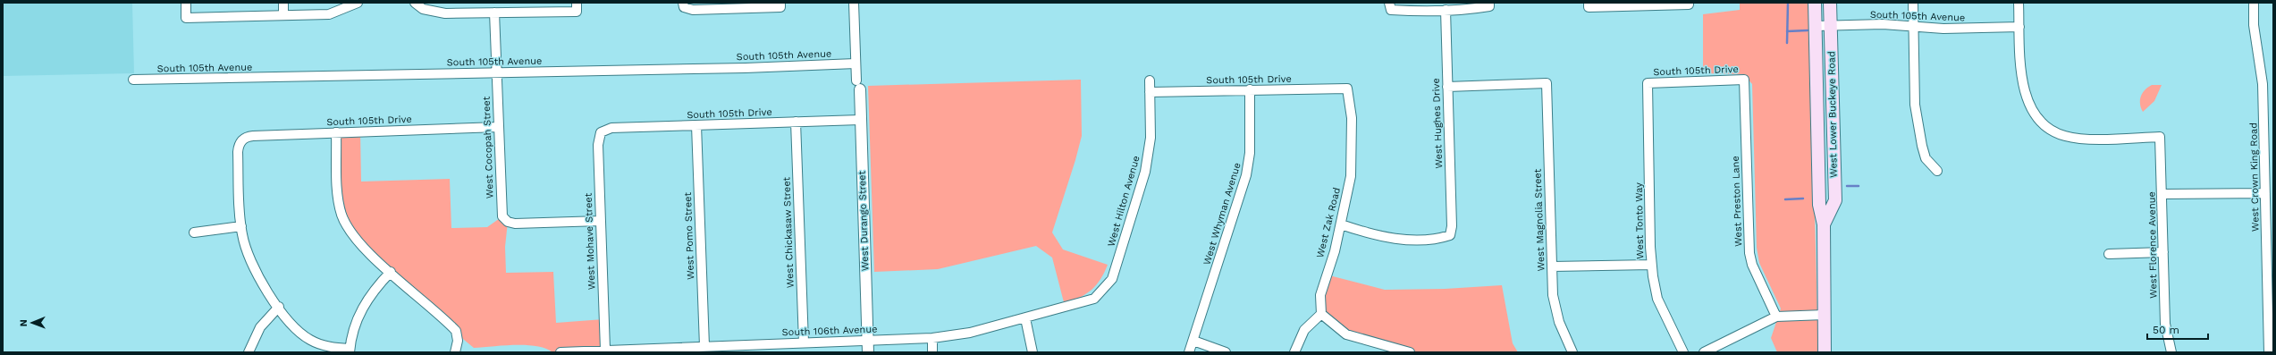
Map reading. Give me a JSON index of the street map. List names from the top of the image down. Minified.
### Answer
{"streets":{"main road":["West Lower Buckeye Road"],"street":["South 105th Avenue","South 105th Drive","West Hughes Drive","West Cocopah Street","West Crown King Road","West Hilton Avenue","West Preston Lane","West Whyman Avenue","West Magnolia Street","West Durango Street","West Tonto Way","West Zak Road","West Chickasaw Street","West Pomo Street","West Mohave Street","West Florence Avenue","South 106th Avenue"]},"crossings":[["South 105th Avenue","West Lower Buckeye Road"],["South 105th Avenue","West Cocopah Street"],["South 105th Avenue","West Durango Street"],["South 105th Avenue","West Florence Avenue"],["South 105th Drive","West Cocopah Street"],["South 105th Drive","West Hilton Avenue"],["South 105th Drive","West Preston Lane"],["South 105th Drive","West Whyman Avenue"],["South 105th Drive","West Durango Street"],["South 105th Drive","West Tonto Way"],["South 105th Drive","West Zak Road"],["South 105th Drive","West Chickasaw Street"],["South 105th Drive","West Pomo Street"],["South 105th Drive","West Mohave Street"],["West Hughes Drive","West Magnolia Street"],["West Hughes Drive","West Zak Road"],["West Cocopah Street","West Mohave Street"],["West Hilton Avenue","South 106th Avenue"],["West Durango Street","South 106th Avenue"],["West Chickasaw Street","South 106th Avenue"],["West Pomo Street","South 106th Avenue"],["West Mohave Street","South 106th Avenue"]],"scale_bar":"50 m","north":"left"}
